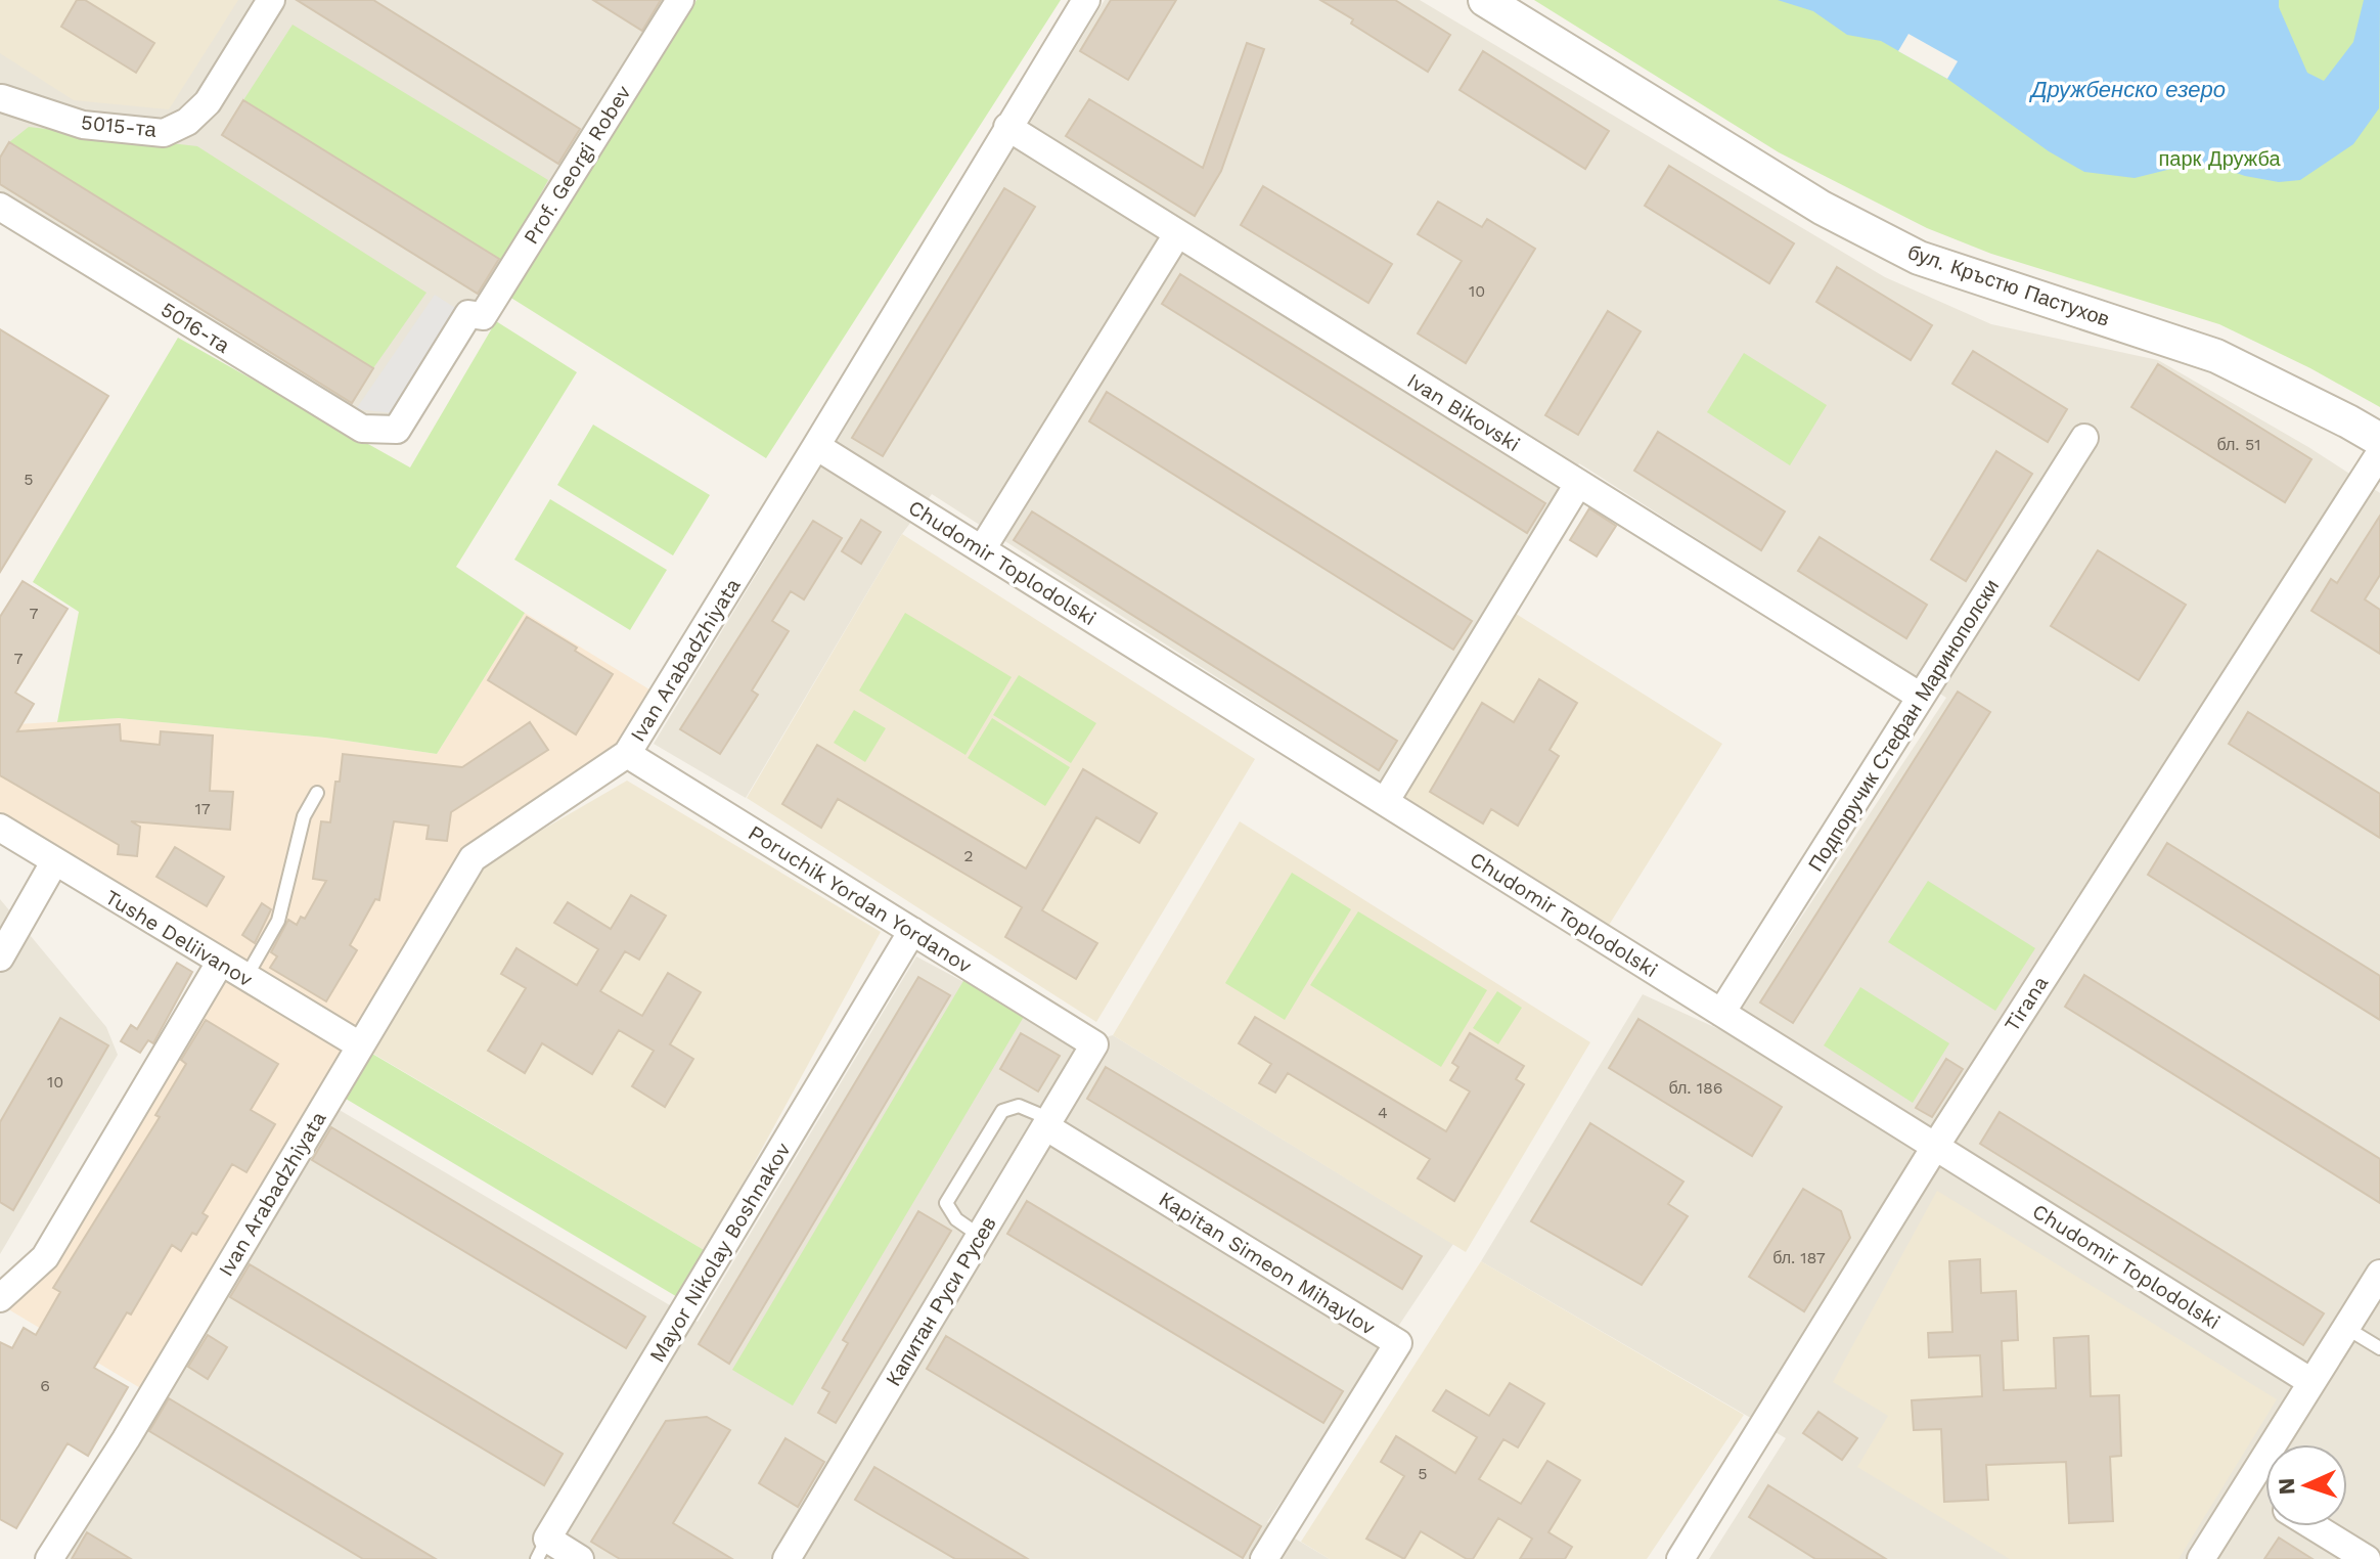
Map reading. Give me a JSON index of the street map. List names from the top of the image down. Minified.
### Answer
{"streets":{"street":["5015-та","Prof. Georgi Robev","бул. Кръстю Пастухов","5016-та","Ivan Bikovski","Chudomir Toplodolski","Ivan Arabadzhiyata","Подпоручик Стефан Маринополски","Рoruchik Yordan Yordanov","Tushe Deliivanov","Tirana","Мayor Nikolay Boshnakov","Кapitan Simeon Mihaylov","Капитан Руси Русев"]},"crossings":[["Prof. Georgi Robev","5016-та"],["Ivan Bikovski","Ivan Arabadzhiyata"],["Ivan Bikovski","Подпоручик Стефан Маринополски"],["Chudomir Toplodolski","Ivan Arabadzhiyata"],["Chudomir Toplodolski","Подпоручик Стефан Маринополски"],["Chudomir Toplodolski","Tirana"],["Ivan Arabadzhiyata","Рoruchik Yordan Yordanov"],["Ivan Arabadzhiyata","Tushe Deliivanov"],["Рoruchik Yordan Yordanov","Мayor Nikolay Boshnakov"],["Рoruchik Yordan Yordanov","Капитан Руси Русев"],["Кapitan Simeon Mihaylov","Капитан Руси Русев"]],"water":["Дружбенско езеро"],"parks":["парк Дружба"],"house_numbers":["10","бл. 51","5","7","7","17","2","10","бл. 186","4","бл. 187","6","5"],"north":"left"}
